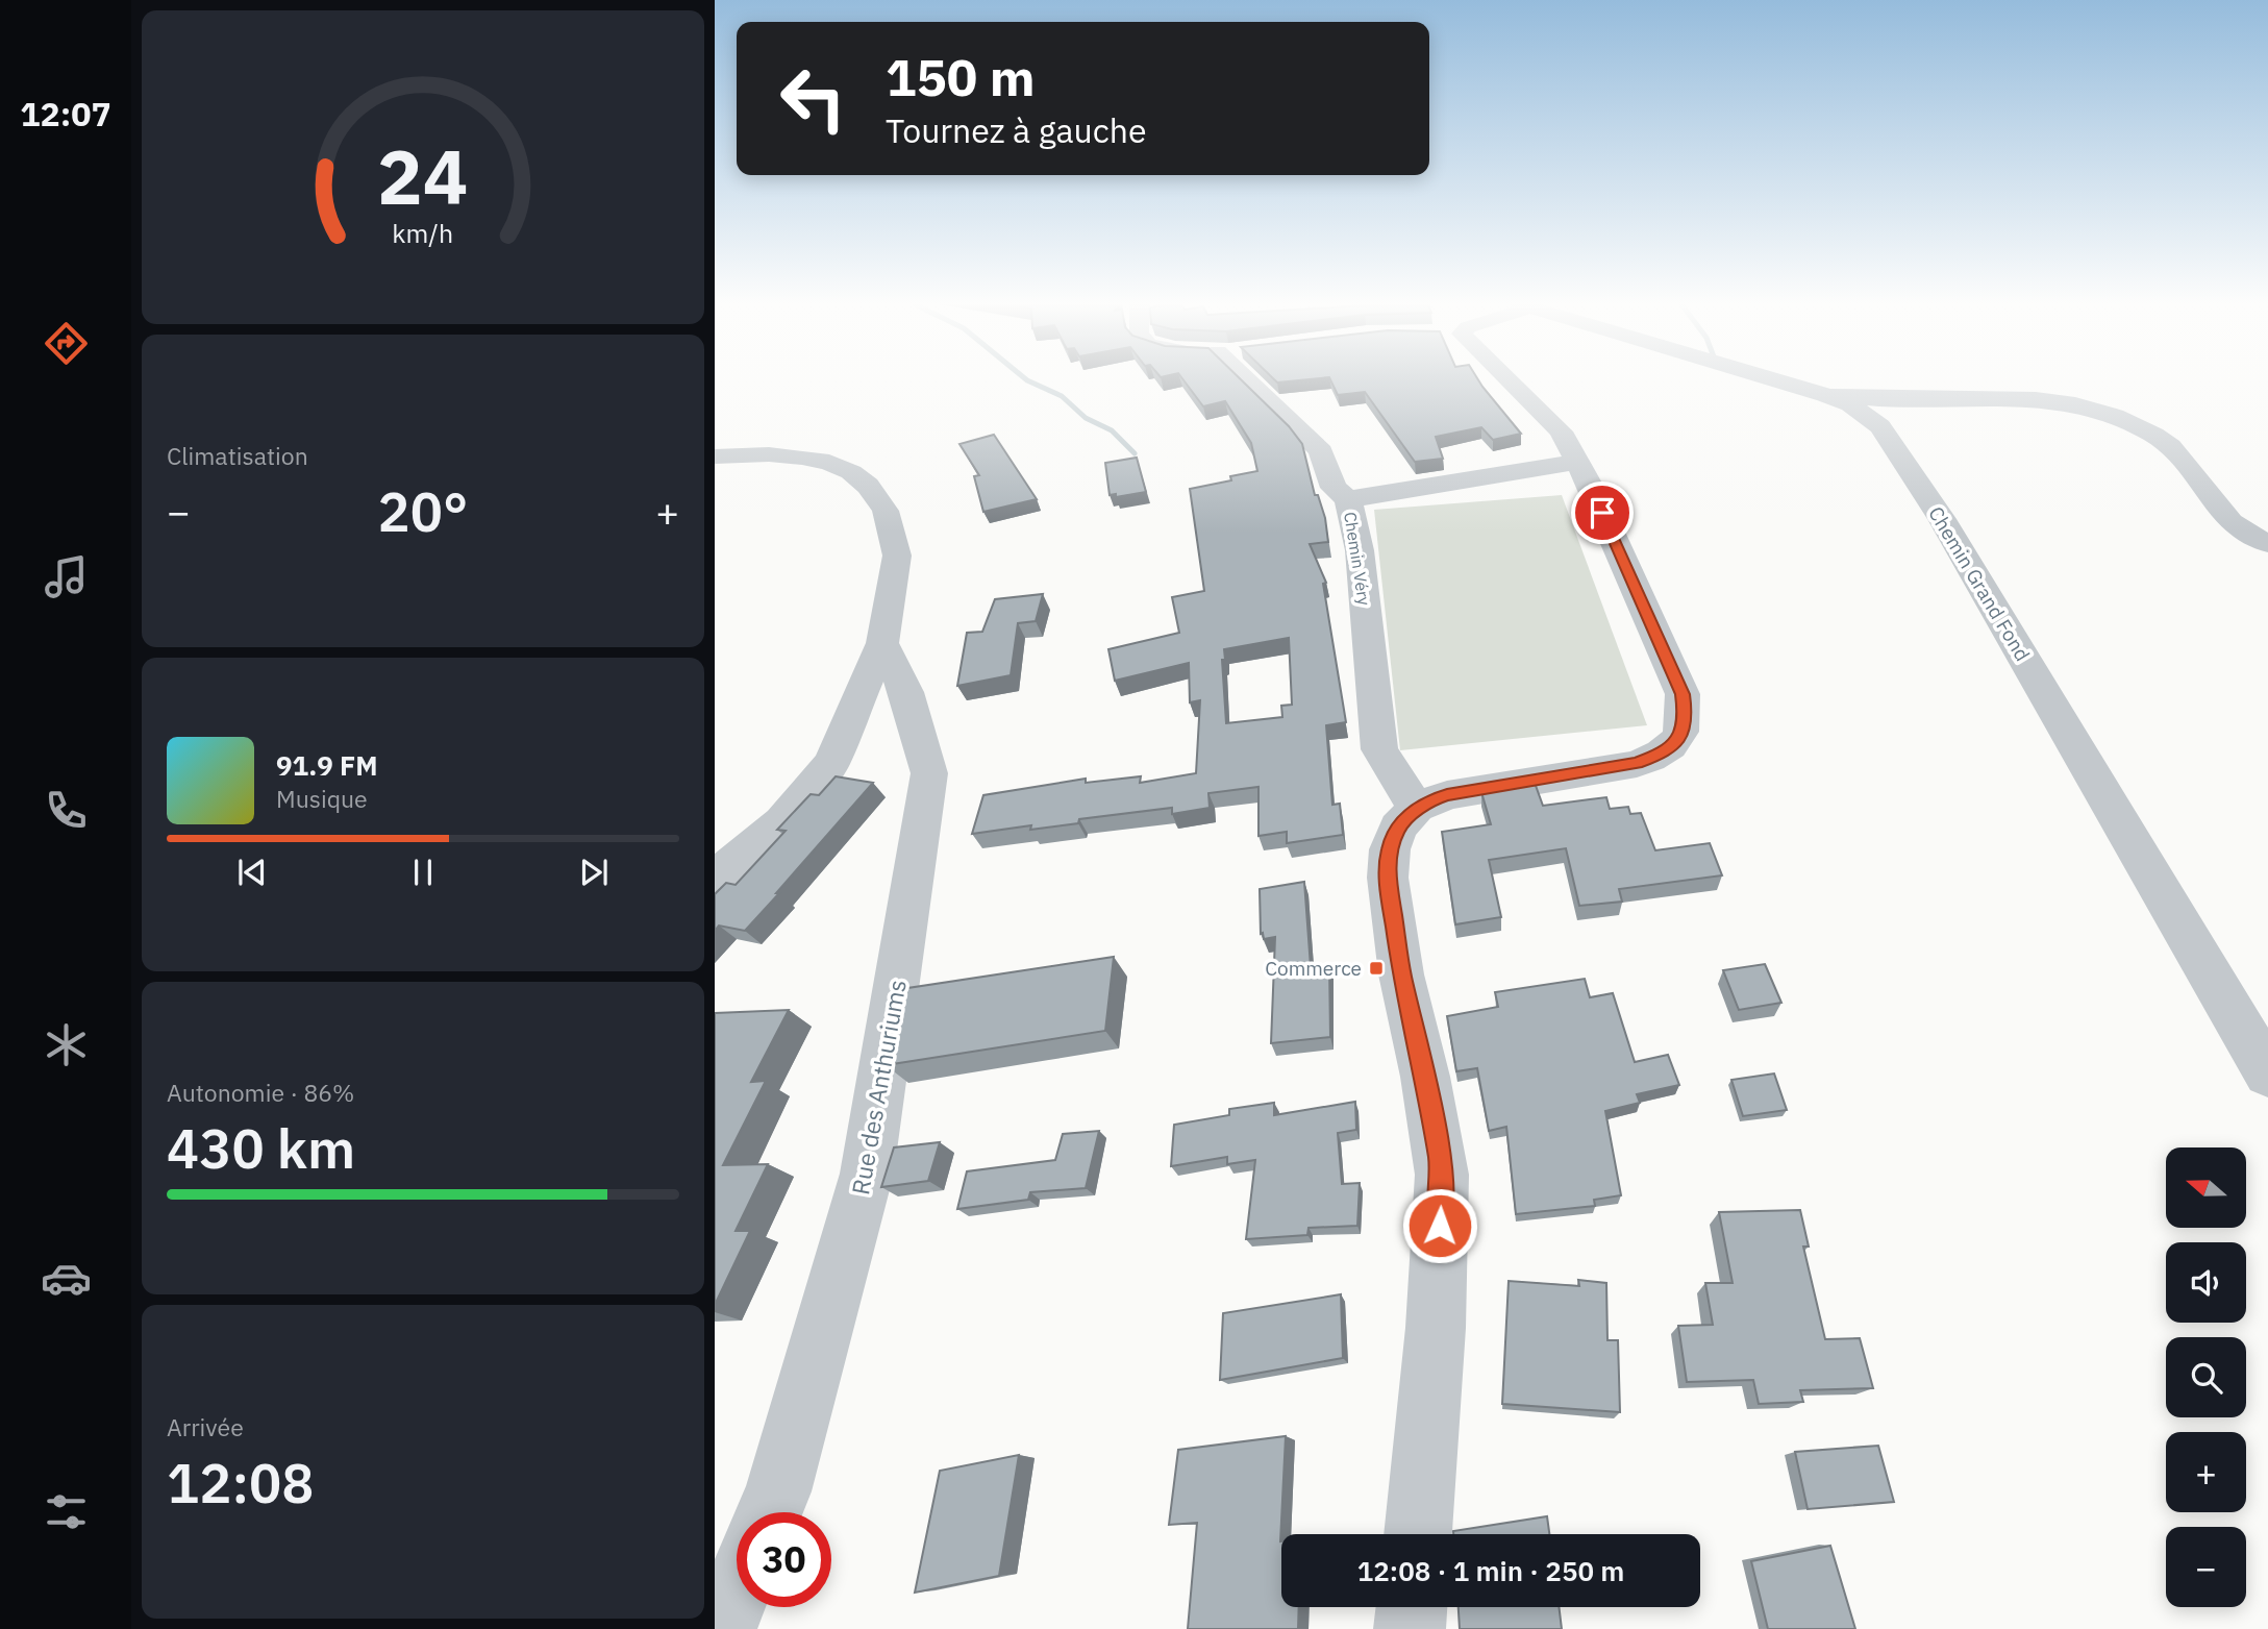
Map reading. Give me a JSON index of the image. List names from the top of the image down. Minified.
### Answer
{"streets":{"street":["Chemin Véry","Chemin Grand Fond","Rue des Anthuriums"]},"places":{"transit":["Commerce"]},"north":"left","page":{"tabs":"12:07","turn":["150 m","Tournez à gauche"],"tile":["Climatisation",["Autonomie · 86%","430 km"],["Arrivée","12:08"]],"heat":["−","20°","+"],"song":["91.9 FM","Musique"],"map_buttons":["+","−"],"limit":"30","trip":"12:08 · 1 min · 250 m","gauge":["24","km/h"]}}
